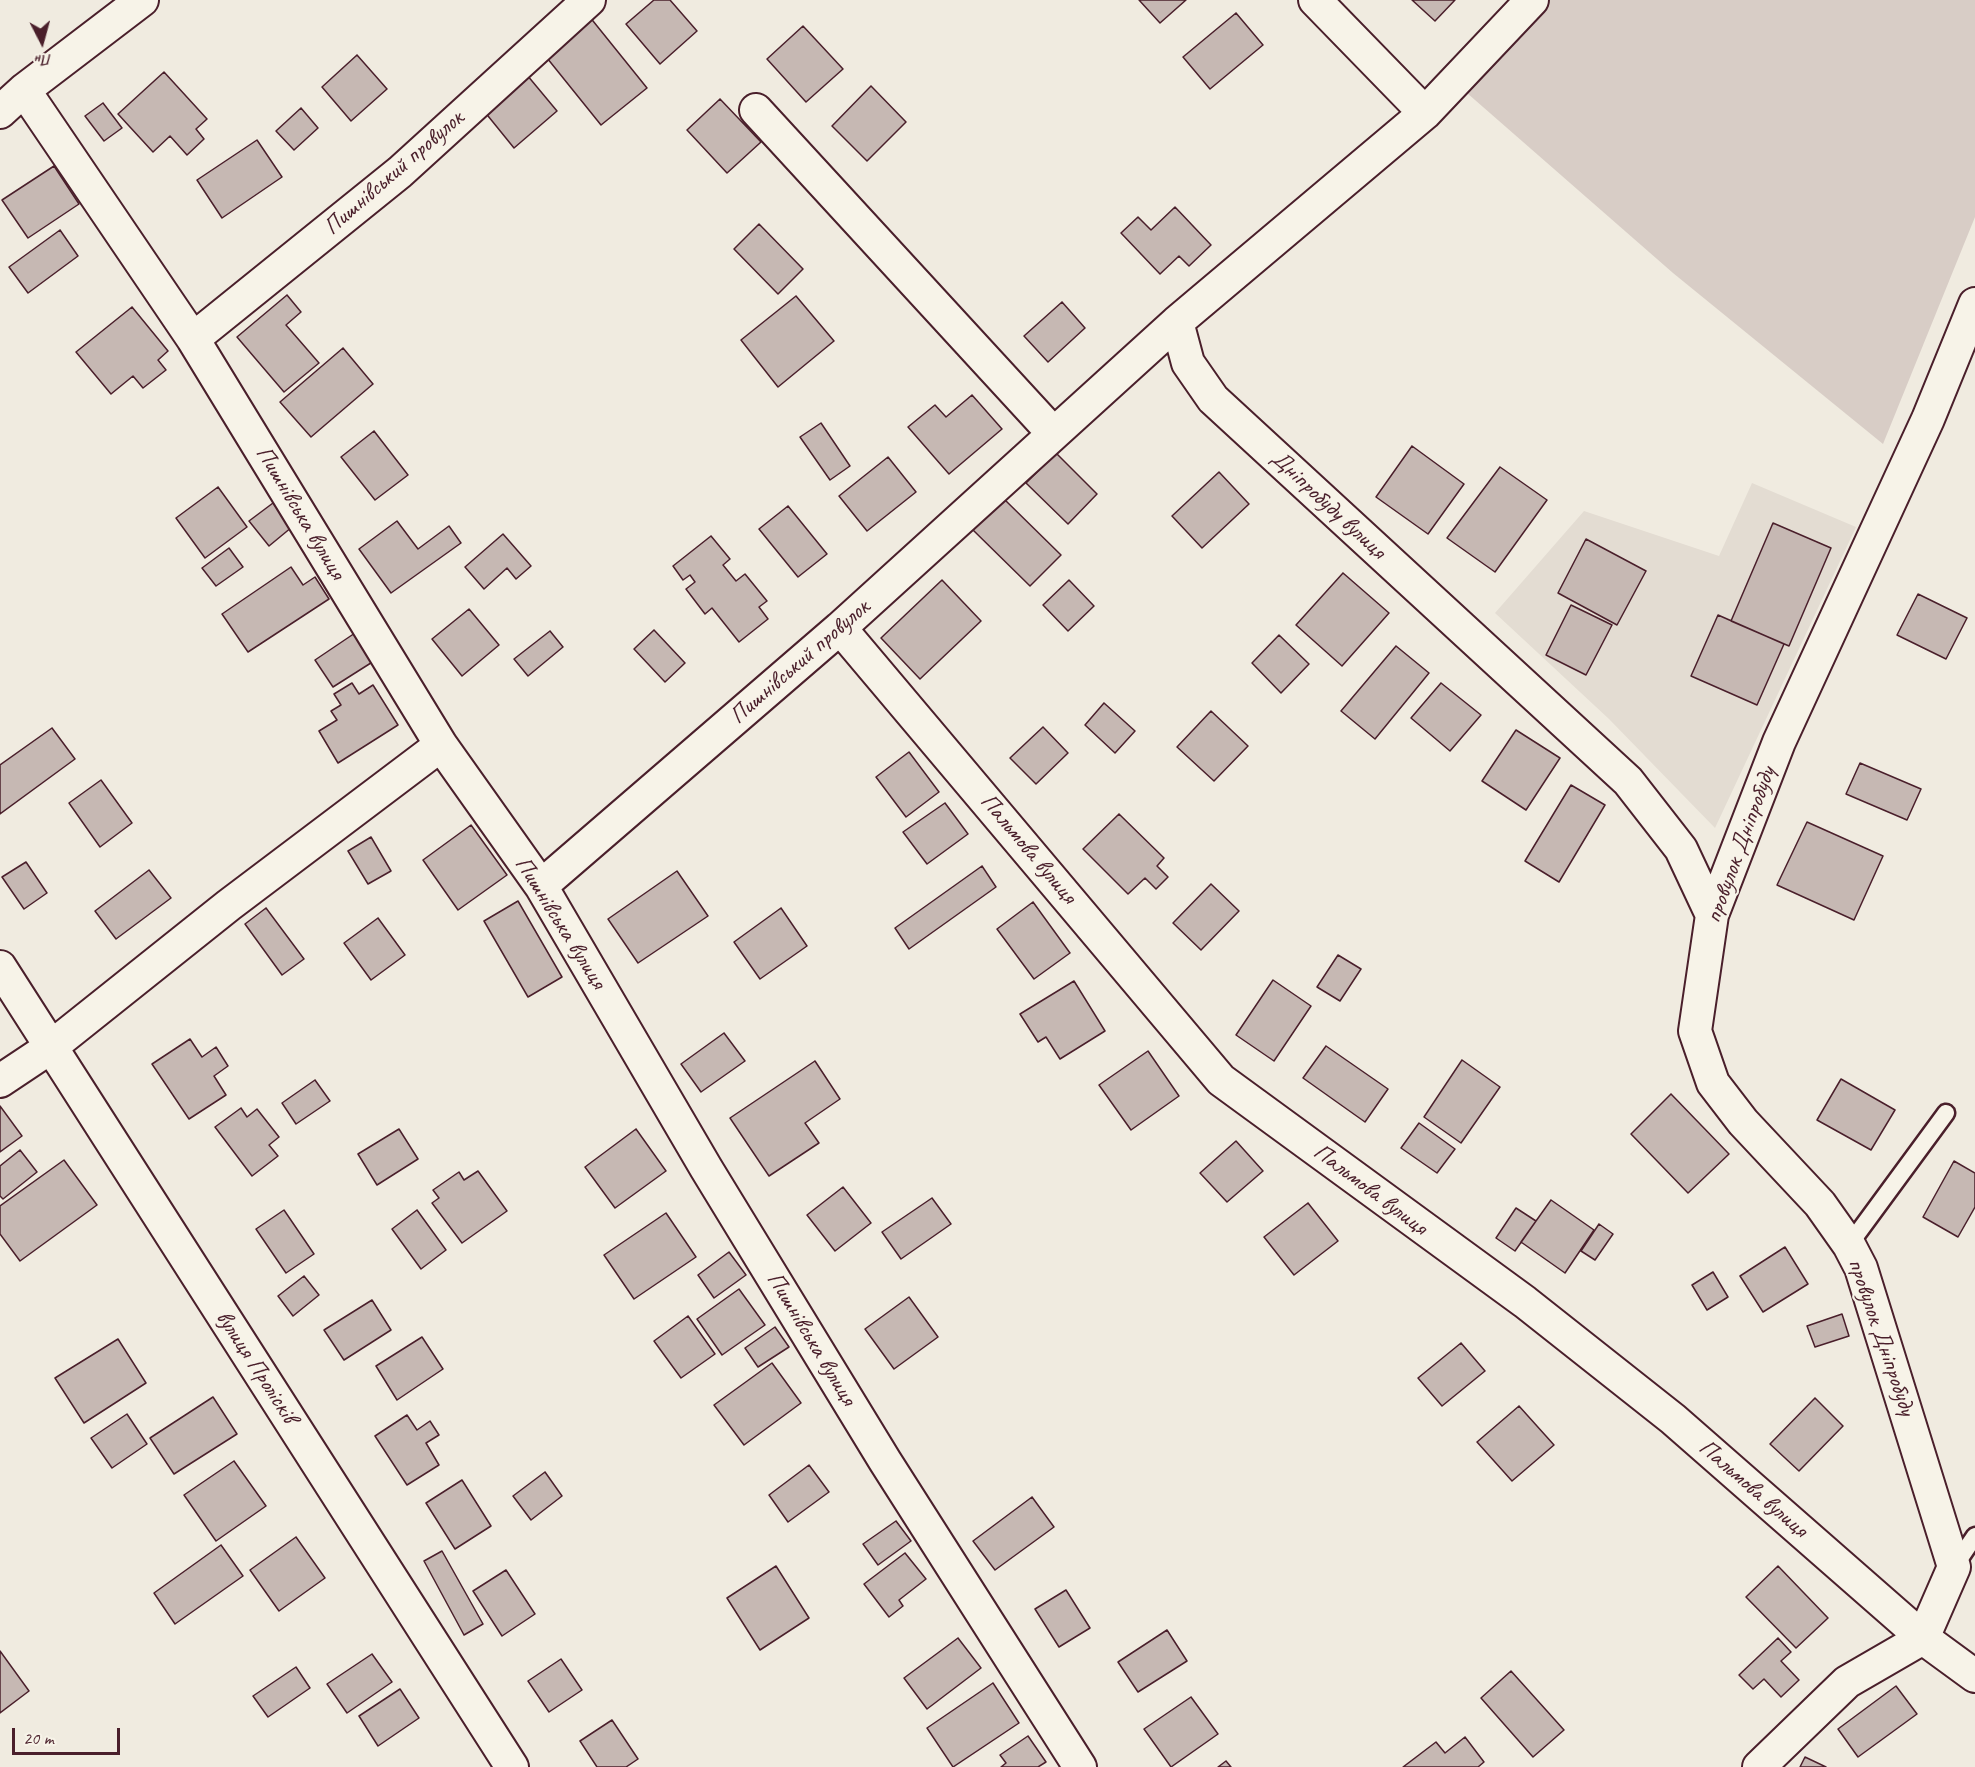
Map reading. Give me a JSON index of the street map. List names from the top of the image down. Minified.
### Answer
{"streets":{"street":["Пишнівський провулок","Дніпробуду вулиця","Пишнівська вулиця","провулок Дніпробуду","Пальмова вулиця","вулиця Пролісків"]},"crossings":[["Пишнівський провулок","Дніпробуду вулиця"],["Пишнівський провулок","Пишнівська вулиця"],["Пишнівський провулок","Пальмова вулиця"],["Дніпробуду вулиця","провулок Дніпробуду"]],"scale_bar":"20 m","north":"bottom"}
